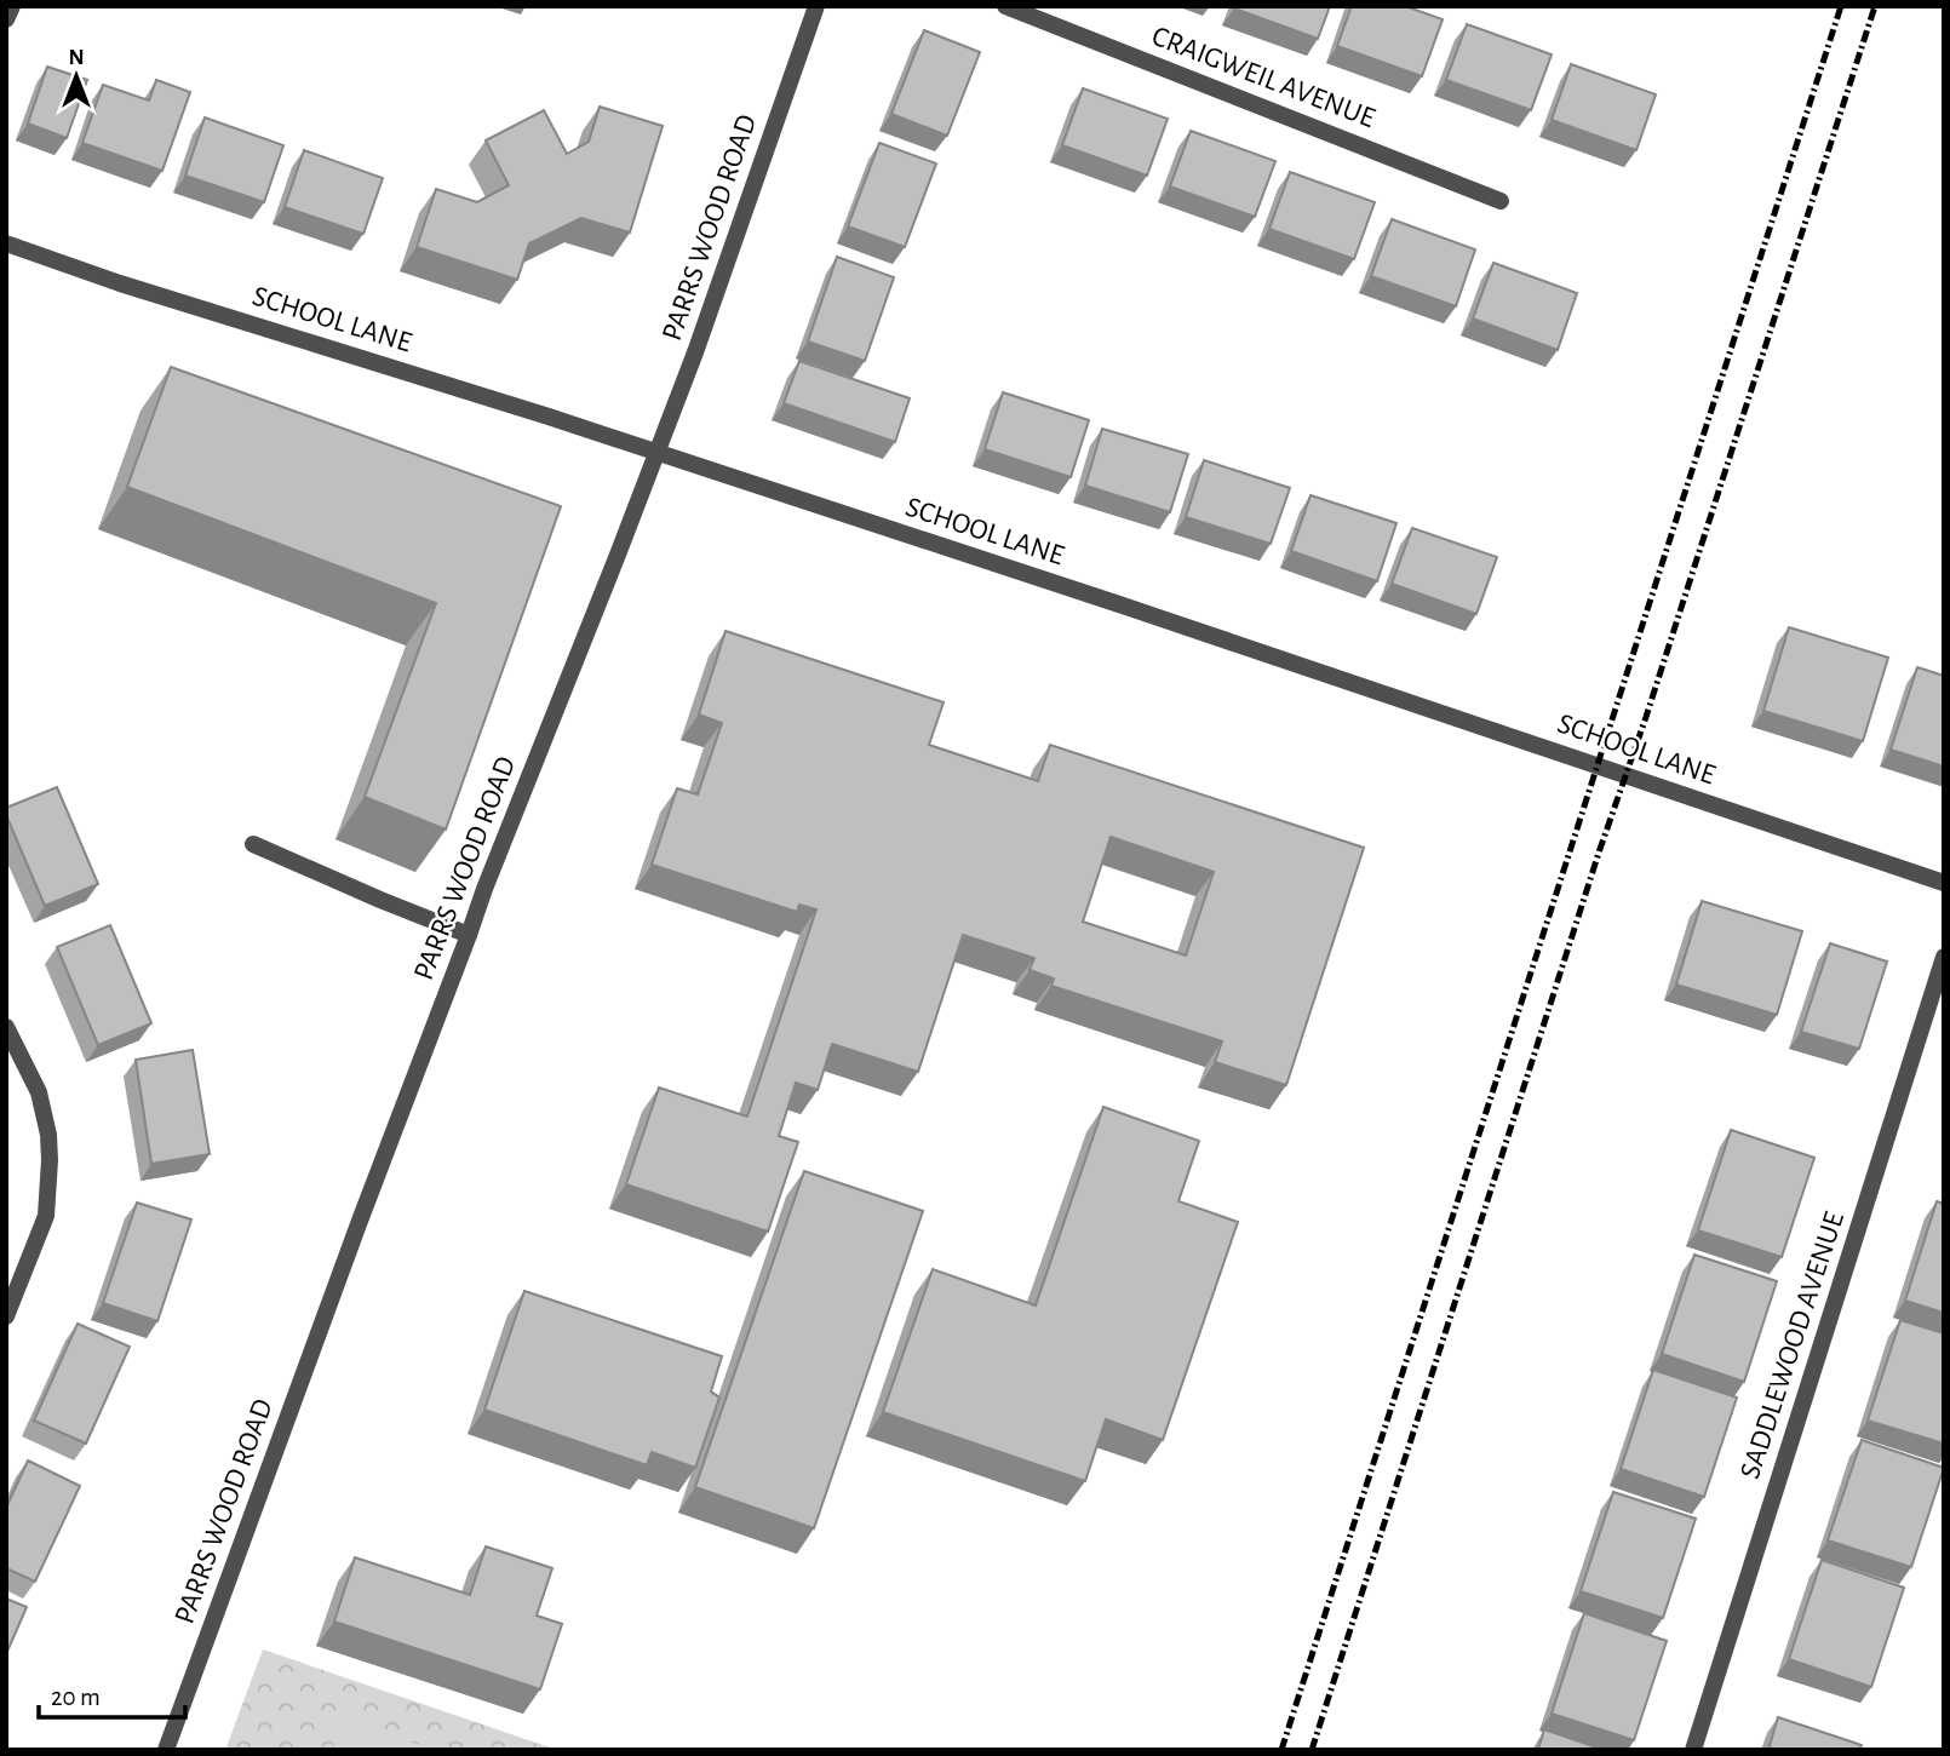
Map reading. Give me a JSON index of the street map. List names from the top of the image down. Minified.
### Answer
{"streets":{"street":["CRAIGWEIL AVENUE","PARRS WOOD ROAD","SCHOOL LANE","SADDLEWOOD AVENUE"]},"crossings":[["PARRS WOOD ROAD","SCHOOL LANE"]],"scale_bar":"20 m","north":"top"}
